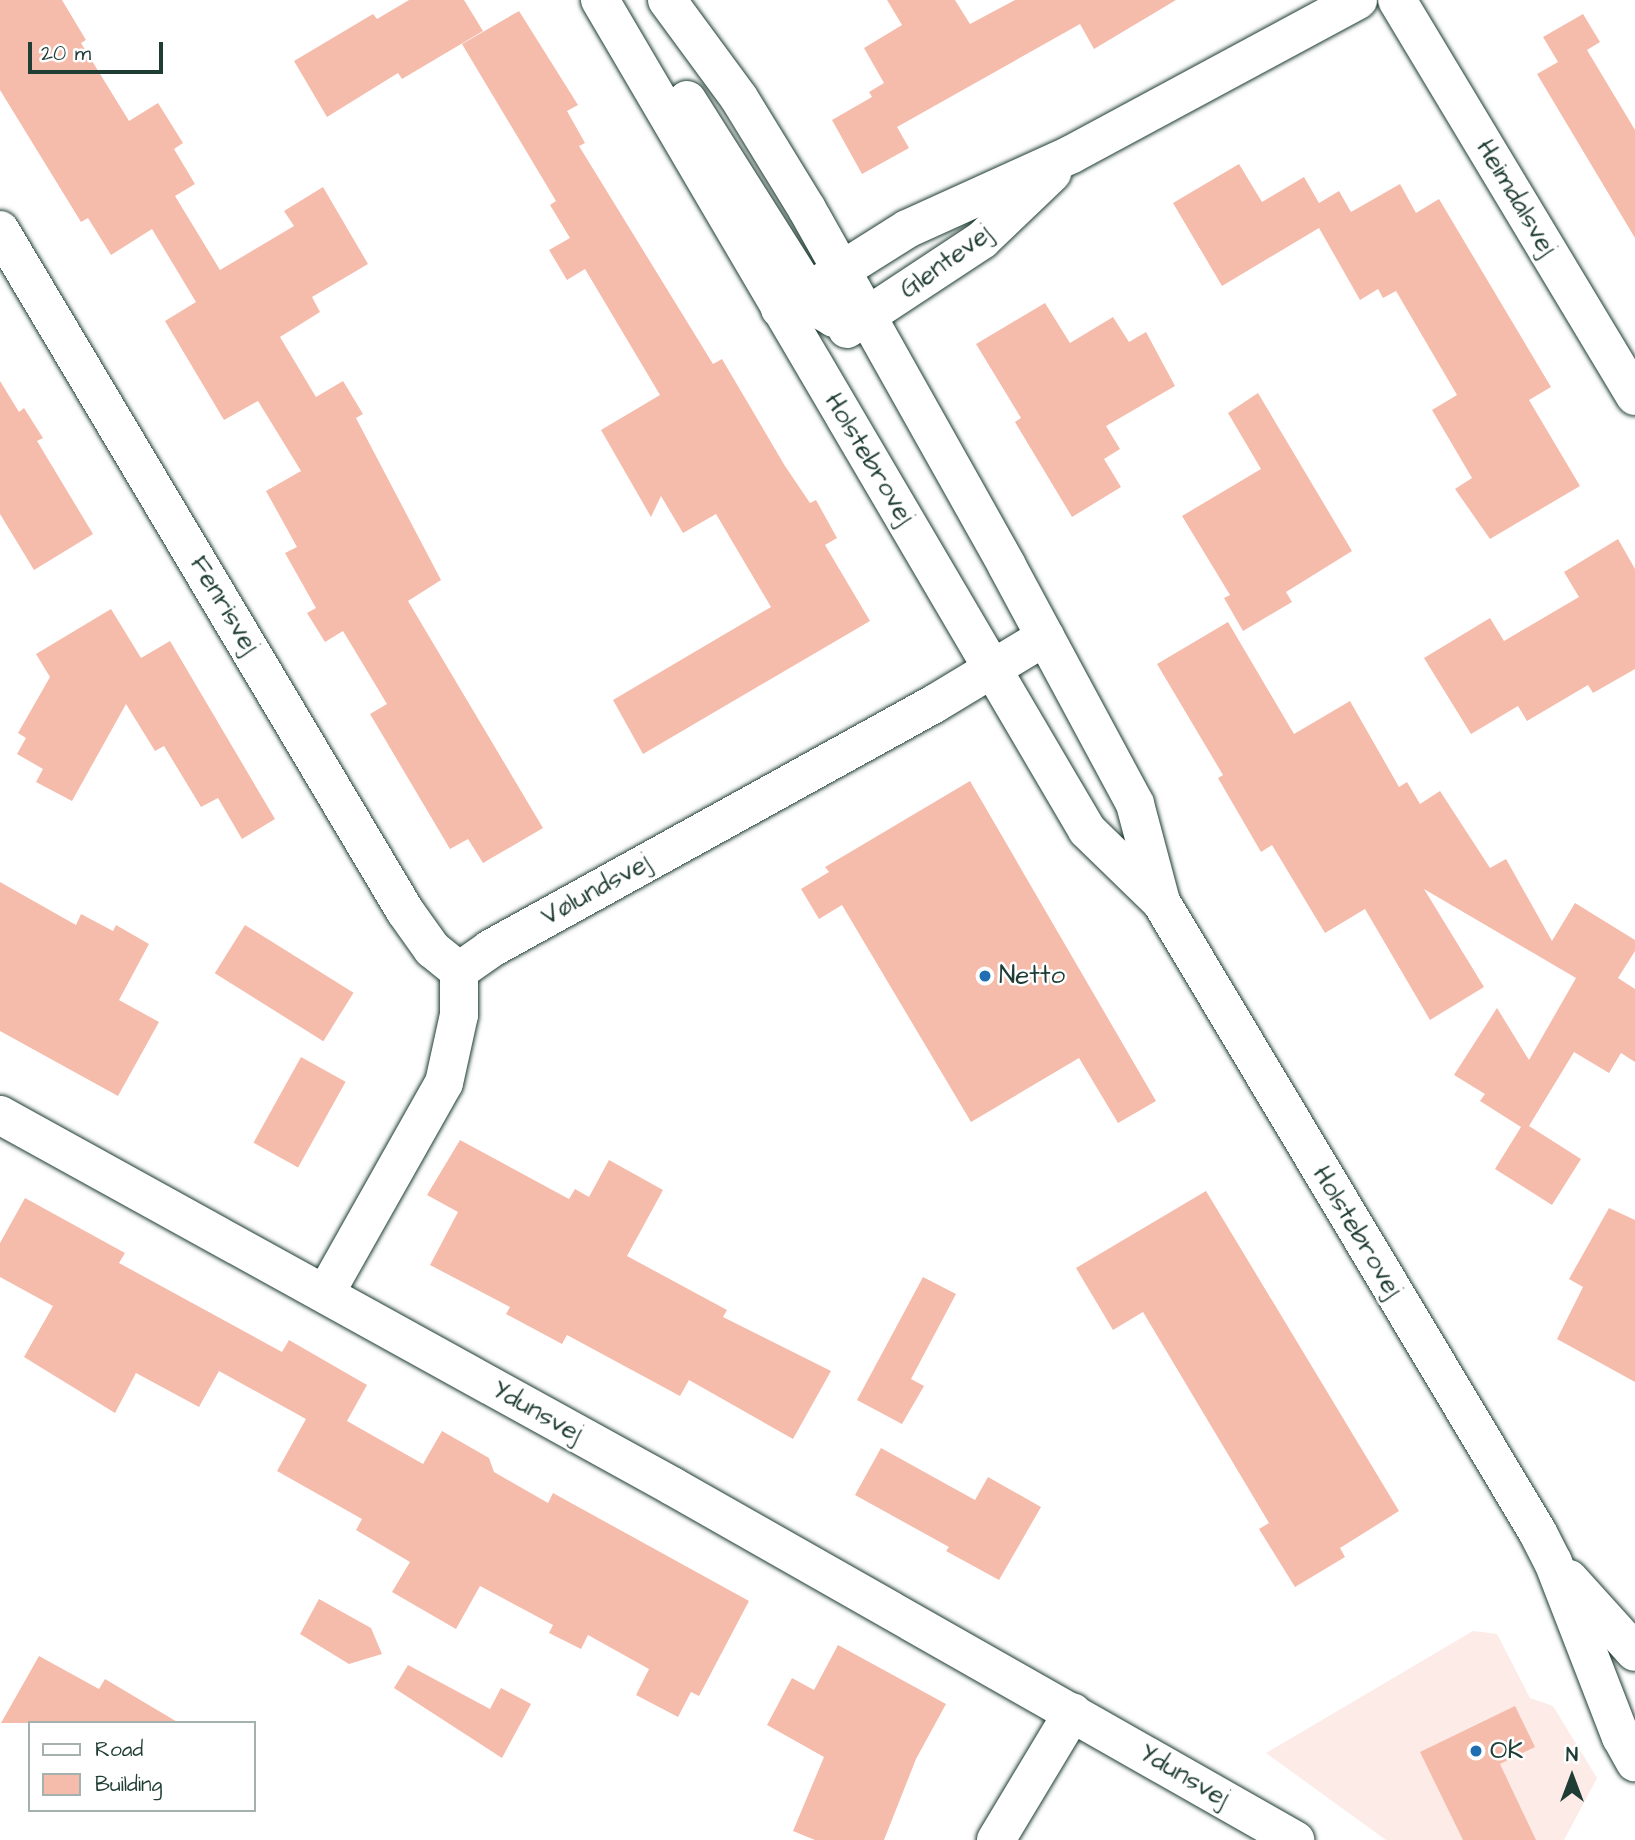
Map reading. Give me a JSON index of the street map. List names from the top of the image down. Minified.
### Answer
{"streets":{"street":["Heimdalsvej","Glentevej","Holstebrovej","Fenrisvej","Vølundsvej","Ydunsvej"]},"crossings":[["Glentevej","Holstebrovej"],["Holstebrovej","Vølundsvej"],["Fenrisvej","Vølundsvej"]],"places":["Netto","OK"],"legend":["Road","Building"],"scale_bar":"20 m","north":"top"}
